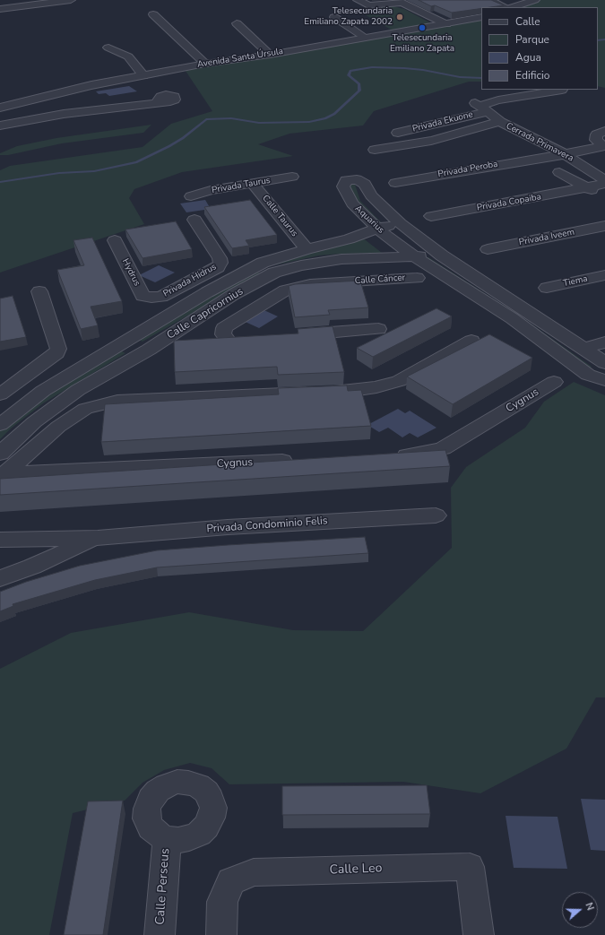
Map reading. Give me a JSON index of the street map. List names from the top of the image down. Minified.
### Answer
{"streets":{"street":["Avenida Santa Úrsula","Privada Ekuone","Cerrada Primavera","Privada Peroba","Privada Taurus","Privada Copaiba","Calle Taurus","Aquarius","Privada Iveem","Hydrus","Calle Cáncer","Privada Hidrus","Tiema","Calle Capricornius","Cygnus","Privada Condominio Felis","Calle Leo","Calle Perseus"]},"crossings":[["Privada Ekuone","Cerrada Primavera"],["Cerrada Primavera","Privada Peroba"],["Privada Taurus","Calle Taurus"],["Calle Taurus","Calle Capricornius"],["Aquarius","Calle Capricornius"],["Hydrus","Privada Hidrus"]],"places":["Telesecundaria Emiliano Zapata 2002","Telesecundaria Emiliano Zapata"],"legend":["Calle","Parque","Agua","Edificio"],"north":"right"}
